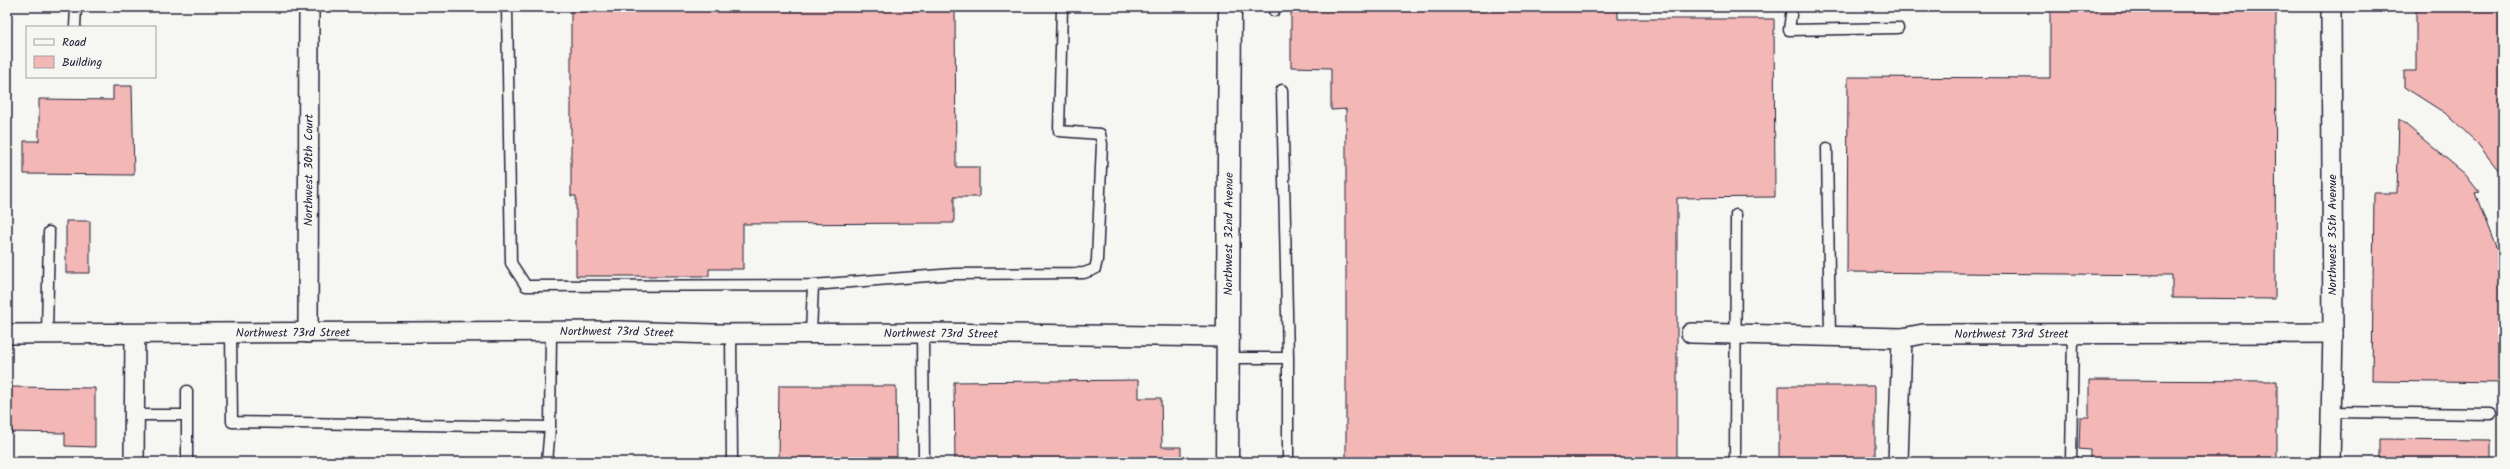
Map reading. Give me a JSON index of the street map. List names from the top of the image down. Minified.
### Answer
{"streets":{"main road":["Northwest 32nd Avenue"],"street":["Northwest 30th Court","Northwest 35th Avenue","Northwest 73rd Street"]},"crossings":[["Northwest 30th Court","Northwest 73rd Street"],["Northwest 32nd Avenue","Northwest 73rd Street"],["Northwest 35th Avenue","Northwest 73rd Street"]],"legend":["Road","Building"]}
